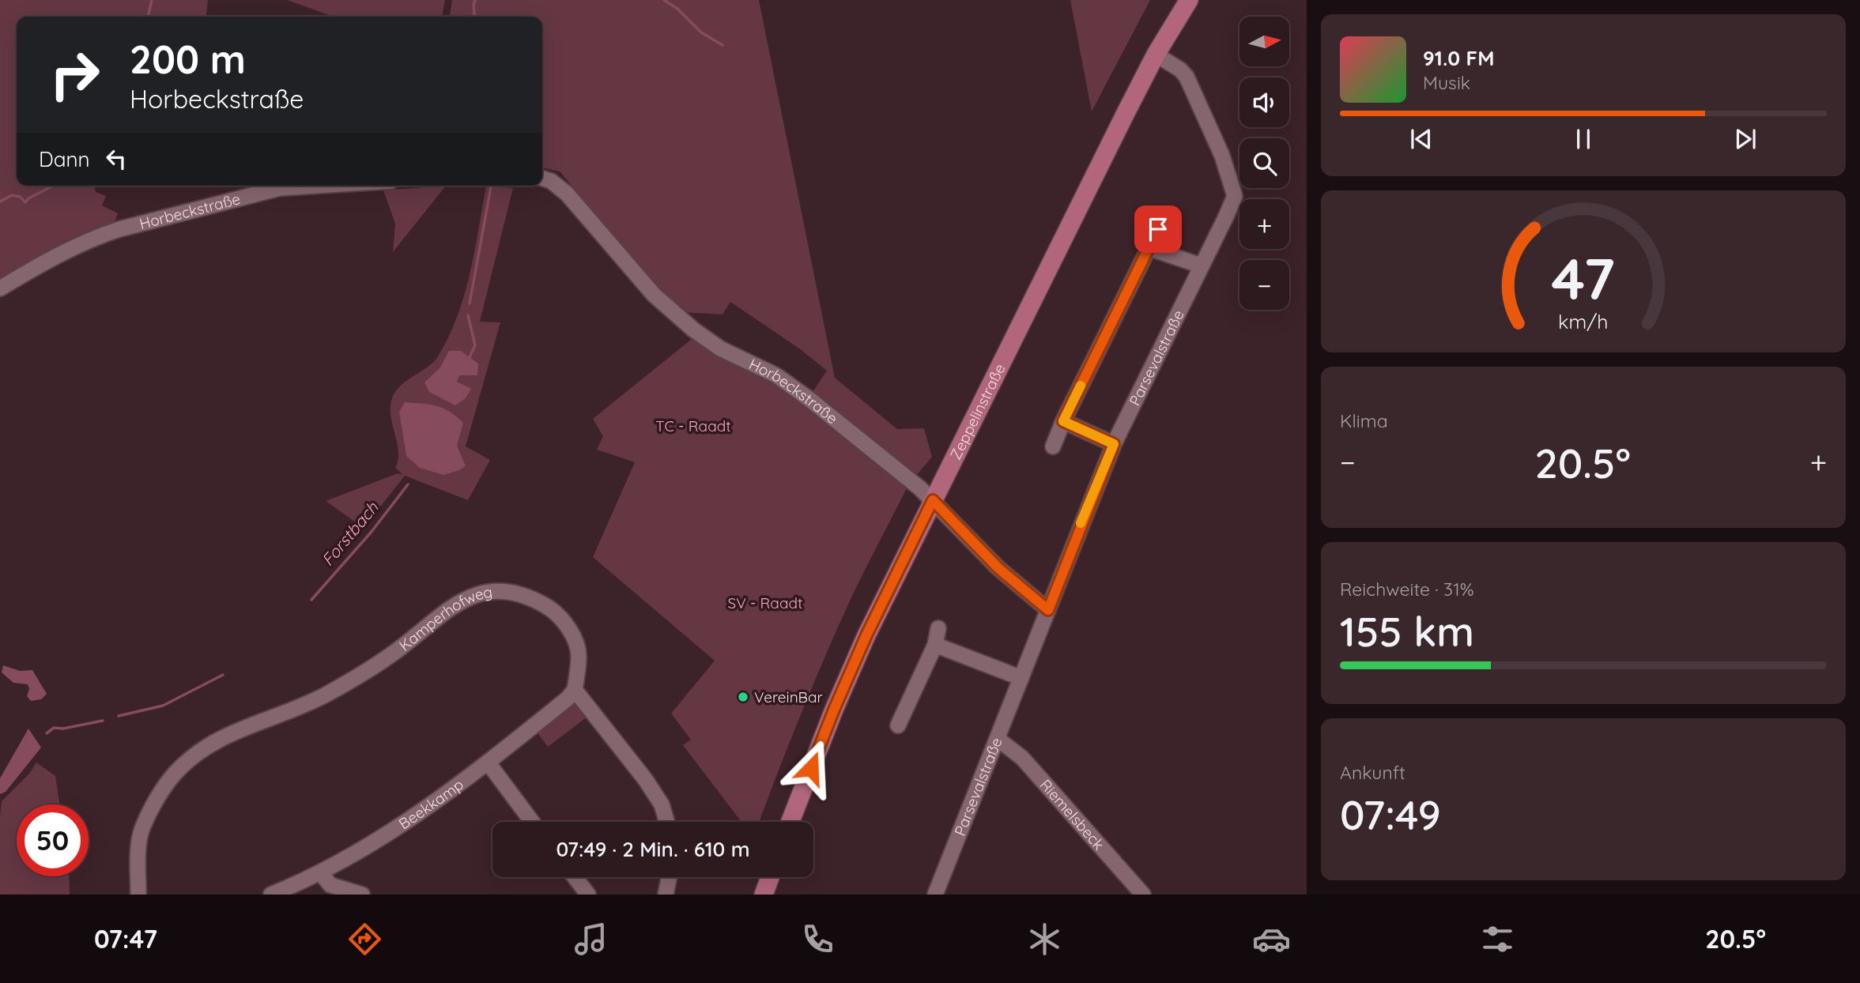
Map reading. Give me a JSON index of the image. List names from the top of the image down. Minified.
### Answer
{"streets":{"main road":["Zeppelinstraße"],"street":["Horbeckstraße","Parsevalstraße","Kamperhofweg","Beekkamp","Riemelsbeck"]},"crossings":[["Horbeckstraße","Parsevalstraße"],["Horbeckstraße","Zeppelinstraße"],["Parsevalstraße","Zeppelinstraße"],["Parsevalstraße","Riemelsbeck"],["Kamperhofweg","Beekkamp"]],"water":["Forstbach"],"parks":["TC - Raadt","SV - Raadt"],"places":["VereinBar"],"north":"right","page":{"map_buttons":["+","−"],"turn":["200 m","Horbeckstraße"],"song":["91.0 FM","Musik"],"then":"Dann","tile":["Klima",["Reichweite · 31%","155 km"],["Ankunft","07:49"]],"heat":["−","20.5°","+"],"limit":"50","trip":"07:49 · 2 Min. · 610 m","tabs":["07:47","20.5°"],"gauge":["47","km/h"]}}
